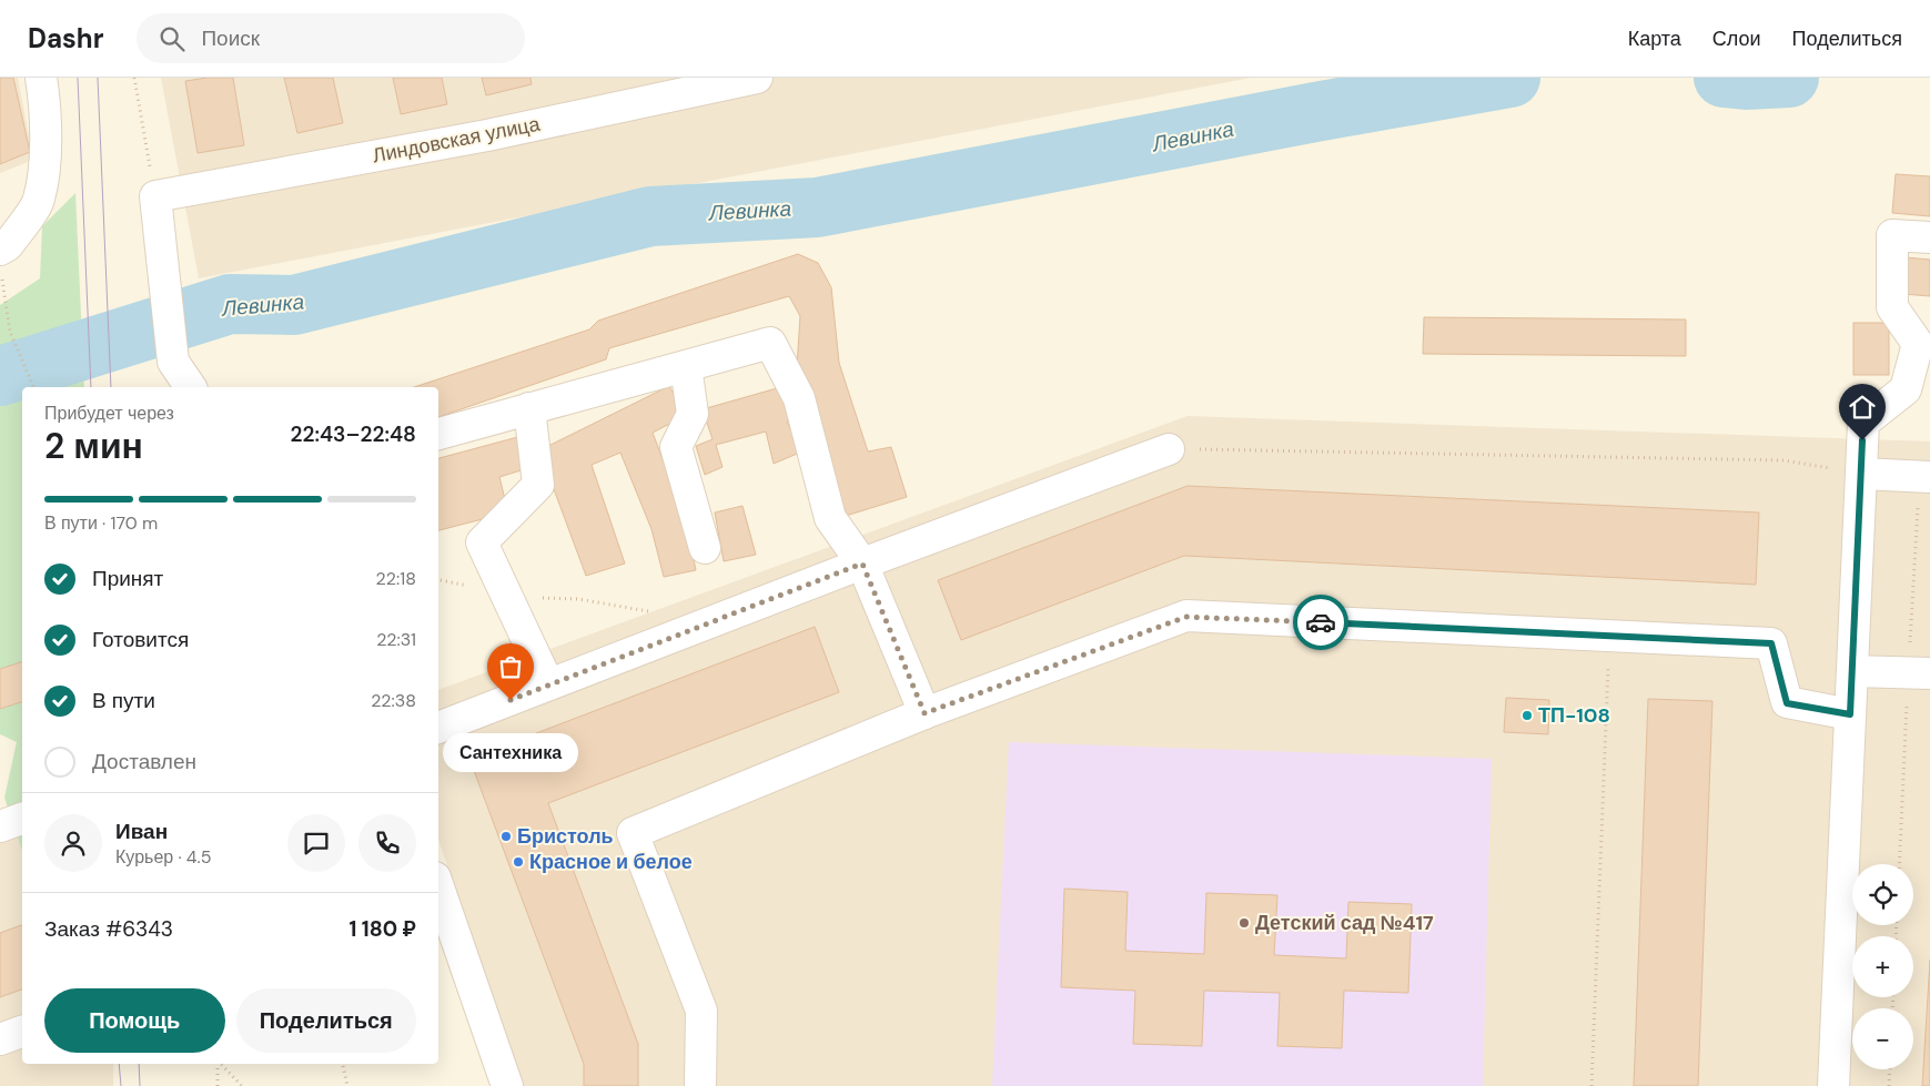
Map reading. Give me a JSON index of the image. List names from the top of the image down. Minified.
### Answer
{"streets":{"street":["Линдовская улица"]},"water":["Левинка"],"places":["Сантехника","ТП-108","Бристоль","Красное и белое","Детский сад №417"],"page":{"header":"Dashr","search":"Поиск","nav":["Карта","Слои","Поделиться"],"heading":["2 мин","Прибудет через","22:43–22:48"],"panel":["Иван","Курьер · 4.5","Заказ #6343","1 180 ₽"],"bar":"В пути · 170 m","list":[["Принят","22:18"],["Готовится","22:31"],["В пути","22:38"],"Доставлен"],"bubble":"Сантехника","map_buttons":["+","−"],"buttons":["Помощь","Поделиться"]}}
